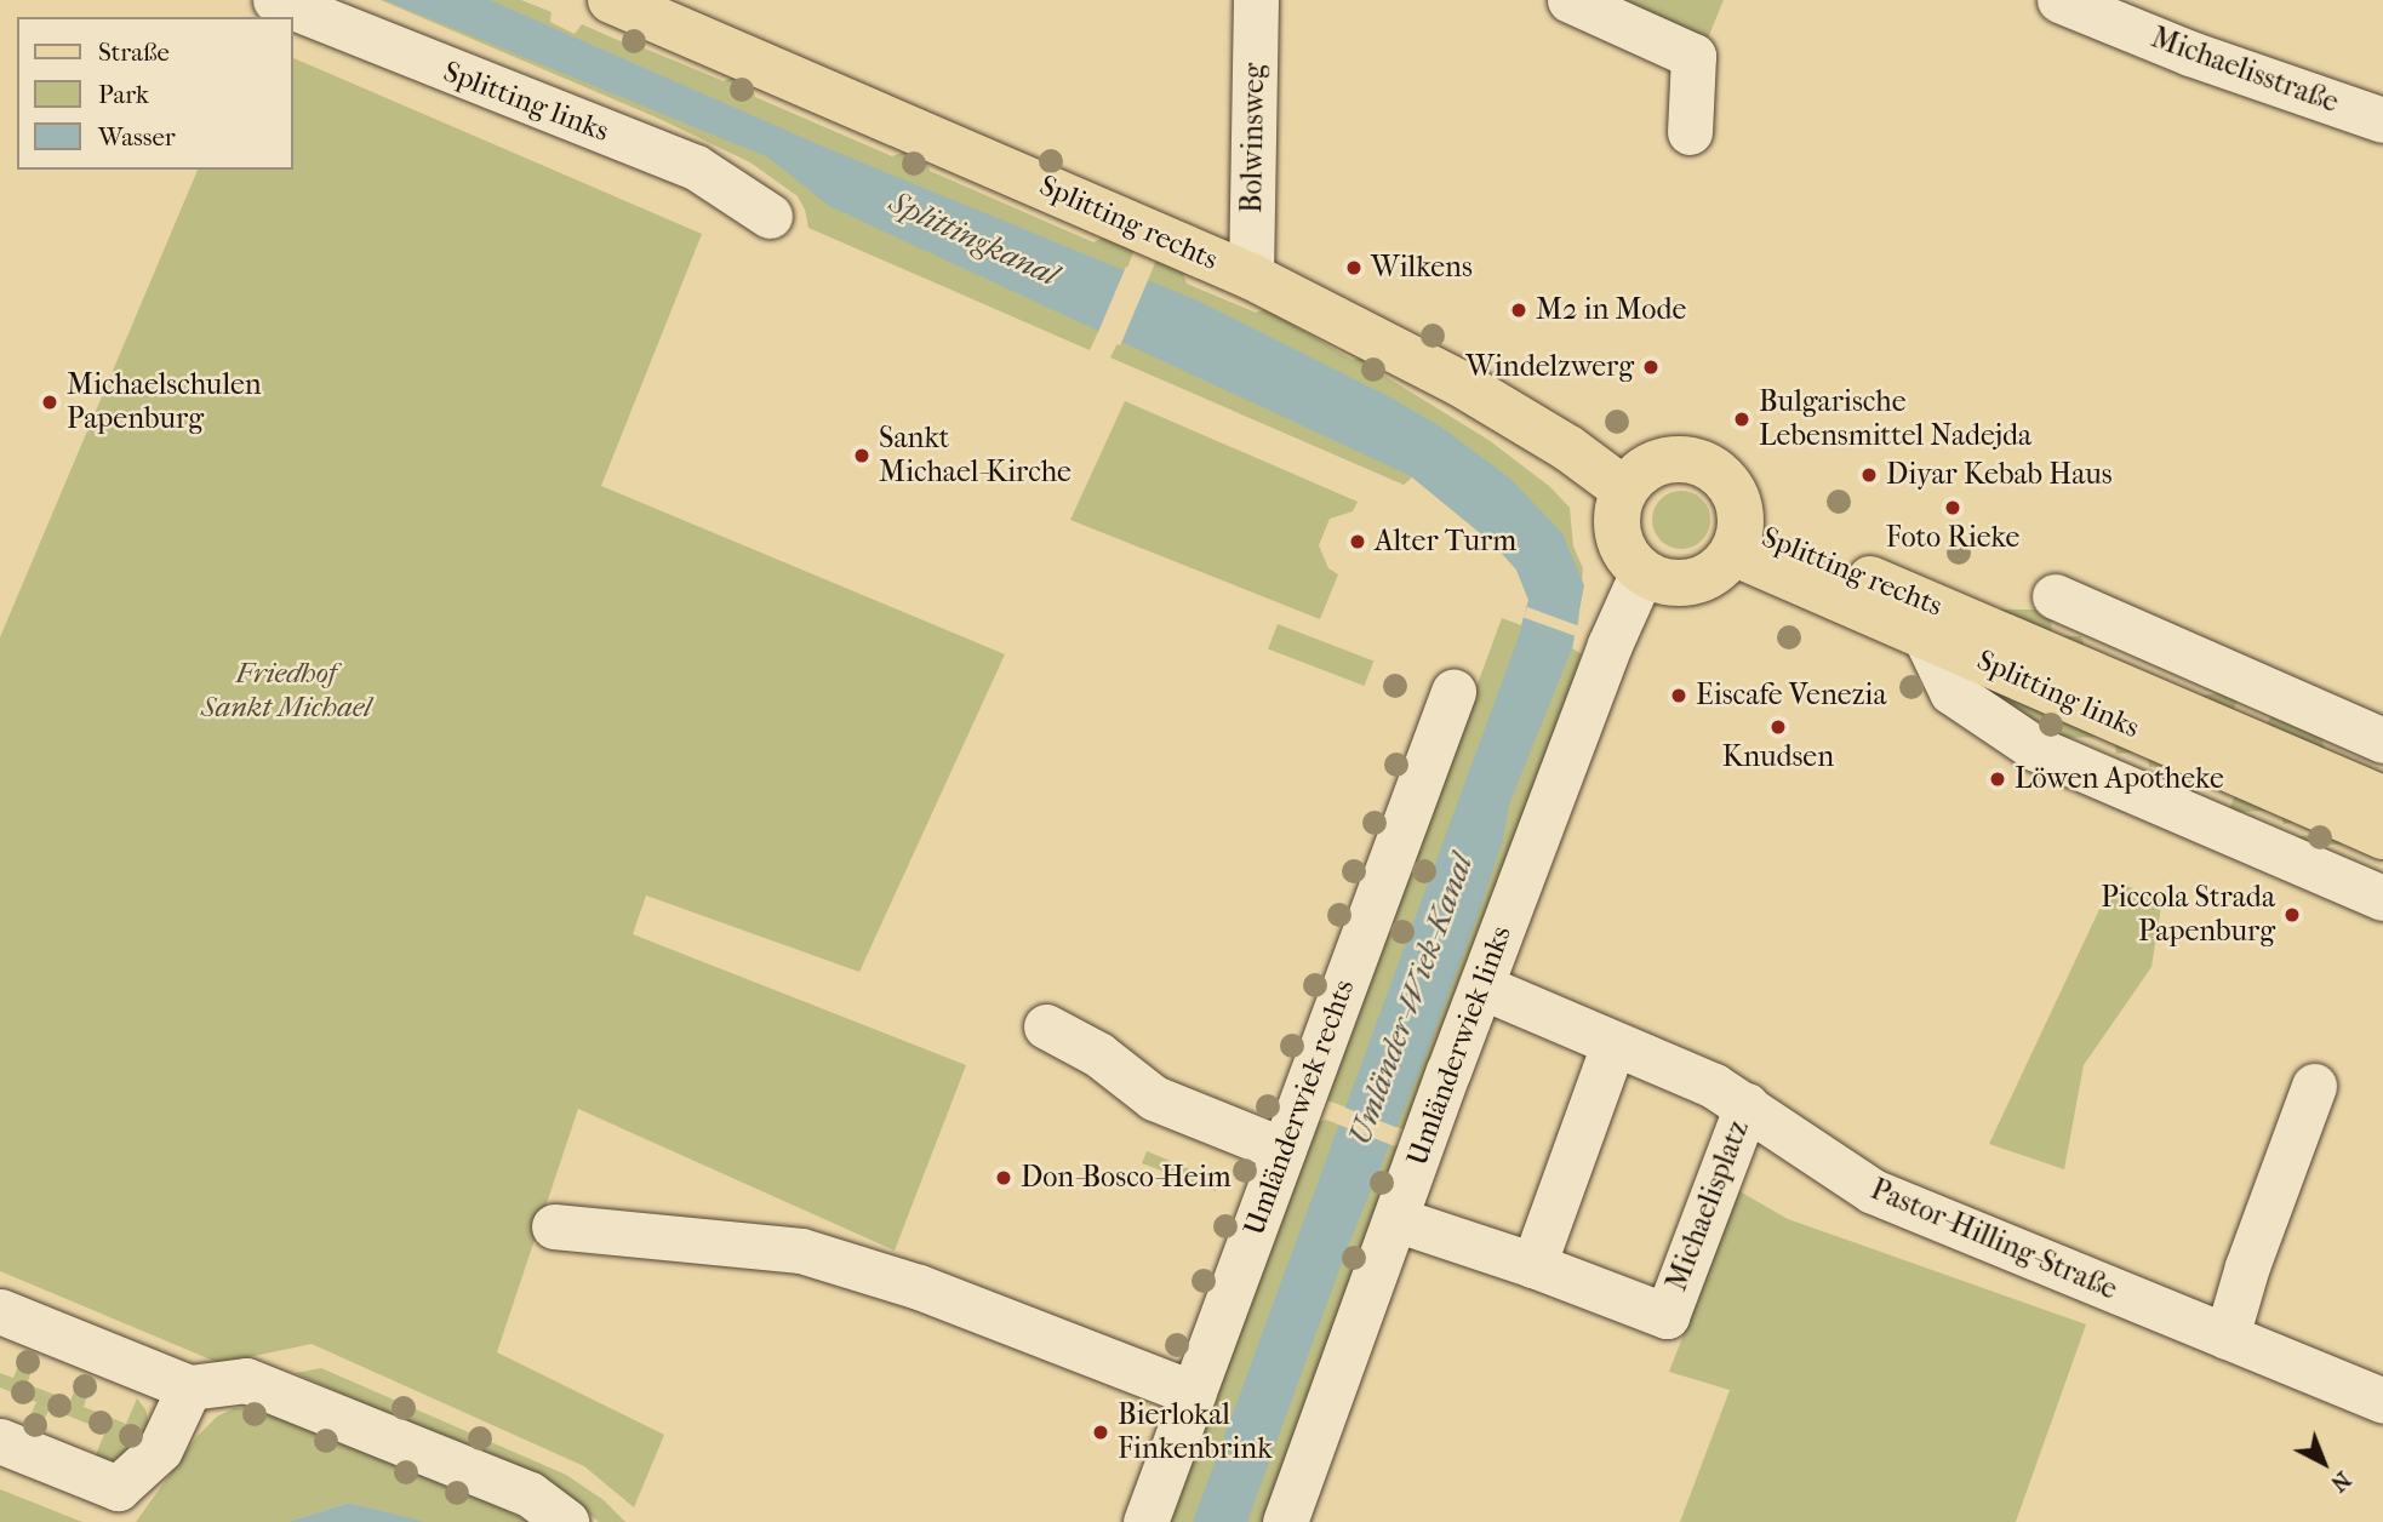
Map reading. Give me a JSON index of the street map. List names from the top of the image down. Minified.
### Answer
{"streets":{"main road":["Splitting links","Splitting rechts"],"street":["Michaelisstraße","Bolwinsweg","Umländerwiek links","Umländerwiek rechts","Michaelisplatz","Pastor-Hilling-Straße"]},"crossings":[["Splitting links","Splitting rechts"],["Splitting links","Umländerwiek links"],["Bolwinsweg","Splitting rechts"],["Splitting rechts","Umländerwiek links"],["Umländerwiek links","Michaelisplatz"],["Umländerwiek links","Pastor-Hilling-Straße"],["Michaelisplatz","Pastor-Hilling-Straße"]],"water":["Splittingkanal","Umländer-Wiek-Kanal"],"parks":["Friedhof Sankt Michael"],"places":["Wilkens","M2 in Mode","Windelzwerg","Michaelschulen Papenburg","Bulgarische Lebensmittel Nadejda","Sankt Michael-Kirche","Diyar Kebab Haus","Foto Rieke","Alter Turm","Eiscafe Venezia","Knudsen","Löwen Apotheke","Piccola Strada Papenburg","Don-Bosco-Heim","Bierlokal Finkenbrink"],"legend":["Straße","Park","Wasser"],"north":"bottom right"}
